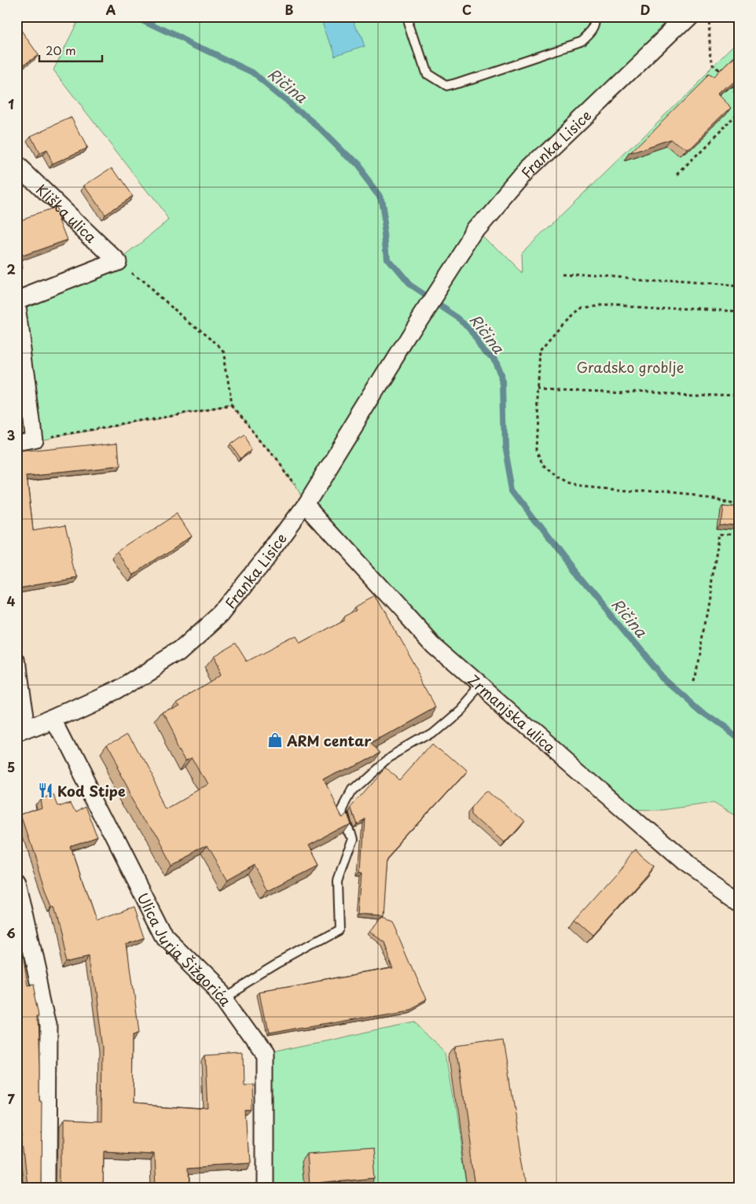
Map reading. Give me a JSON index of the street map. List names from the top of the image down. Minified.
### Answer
{"streets":{"street":["Franka Lisice","Kliška ulica","Zrmanjska ulica","Ulica Jurja Šižgorića"]},"crossings":[["Franka Lisice","Zrmanjska ulica"],["Franka Lisice","Ulica Jurja Šižgorića"]],"water":["Ričina"],"parks":["Gradsko groblje"],"places":{"shop":["ARM centar"],"restaurant":["Kod Stipe"]},"scale_bar":"20 m","grid":{"columns":["A","B","C","D"],"rows":["1","2","3","4","5","6","7"]}}
